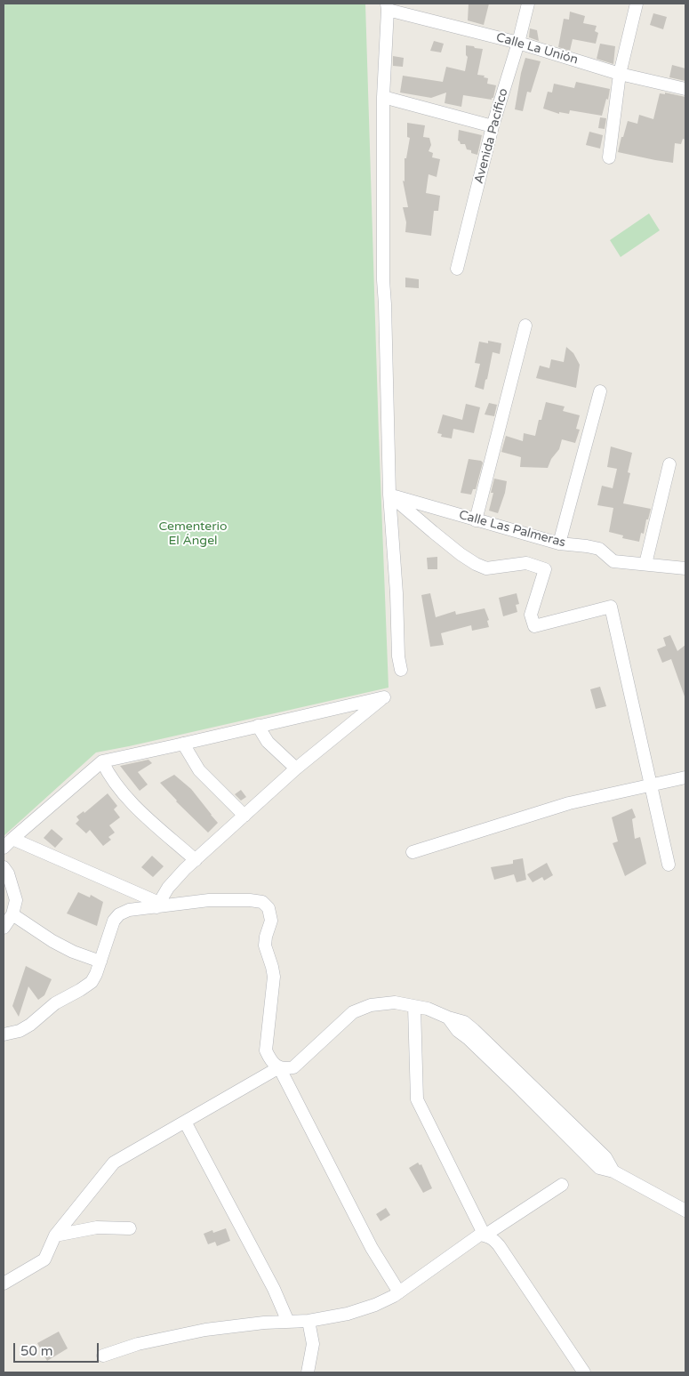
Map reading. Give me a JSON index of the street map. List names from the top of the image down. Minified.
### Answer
{"streets":{"street":["Calle La Unión","Avenida Pacífico","Calle Las Palmeras"]},"crossings":[["Calle La Unión","Avenida Pacífico"]],"parks":["Cementerio El Ángel"],"scale_bar":"50 m"}
